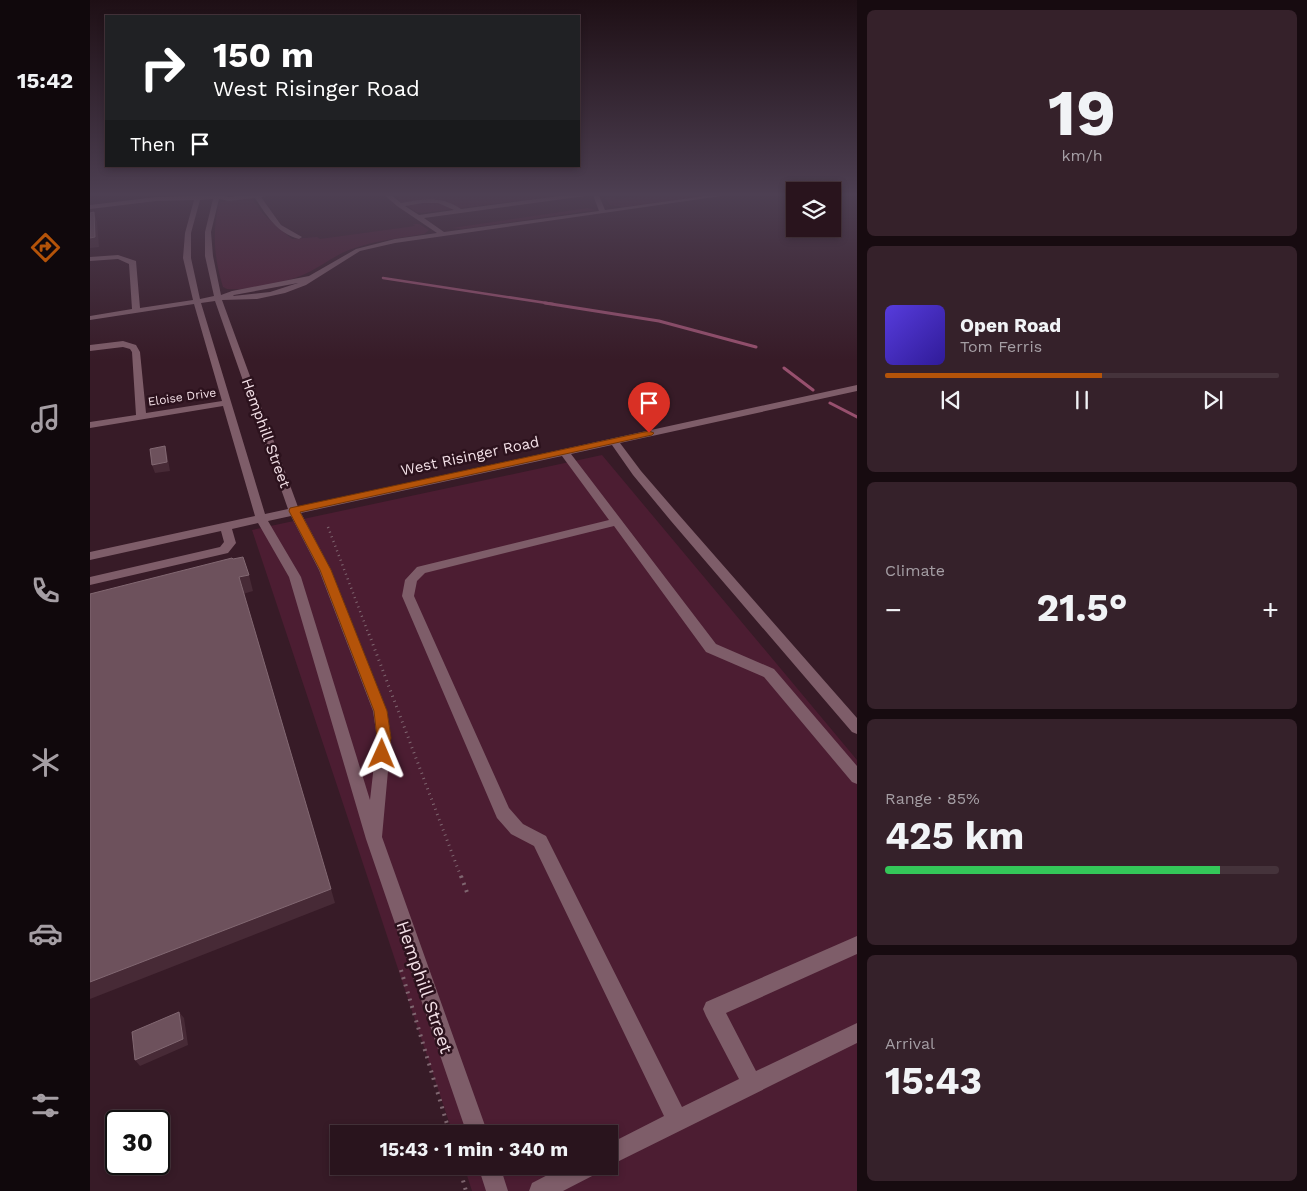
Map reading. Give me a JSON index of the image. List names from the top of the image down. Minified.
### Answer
{"streets":{"street":["Eloise Drive","Hemphill Street","West Risinger Road"]},"crossings":[["Eloise Drive","Hemphill Street"],["Hemphill Street","West Risinger Road"]],"page":{"tabs":"15:42","tile":[["19","km/h"],"Climate",["Range · 85%","425 km"],["Arrival","15:43"]],"turn":["150 m","West Risinger Road"],"then":"Then","song":["Open Road","Tom Ferris"],"heat":["−","21.5°","+"],"limit":"30","trip":"15:43 · 1 min · 340 m"}}
